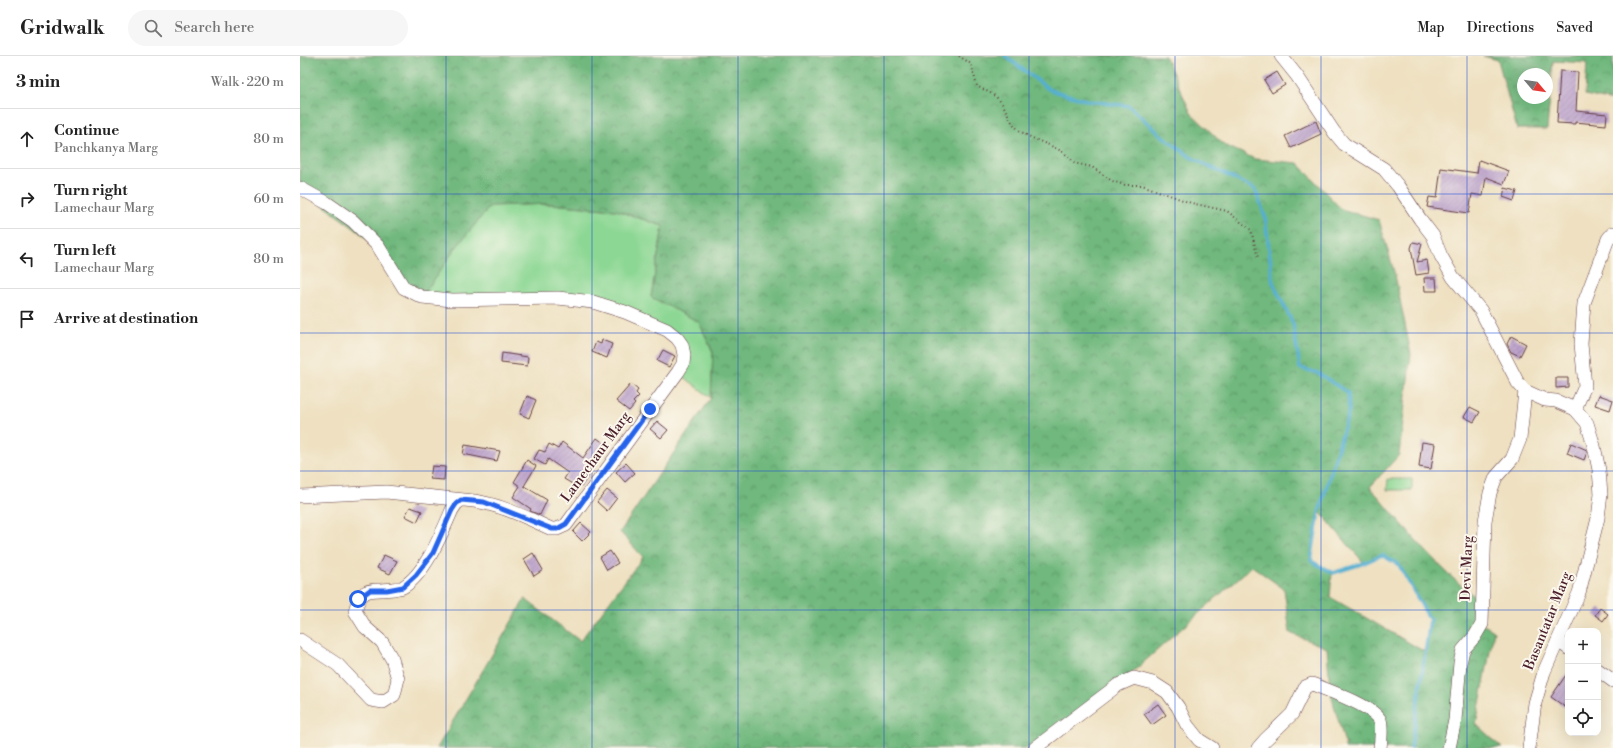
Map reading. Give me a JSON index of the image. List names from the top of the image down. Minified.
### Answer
{"streets":{"street":["Lamechaur Marg","Devi Marg","Basantatar Marg"]},"crossings":[["Devi Marg","Basantatar Marg"]],"north":"bottom right","page":{"header":"Gridwalk","search":"Search here","nav":["Map","Directions","Saved"],"heading":["3 min","Walk · 220 m"],"list":[["Continue","Panchkanya Marg","80 m"],["Turn right","Lamechaur Marg","60 m"],["Turn left","Lamechaur Marg","80 m"],"Arrive at destination"],"map_buttons":["+","−"]}}
